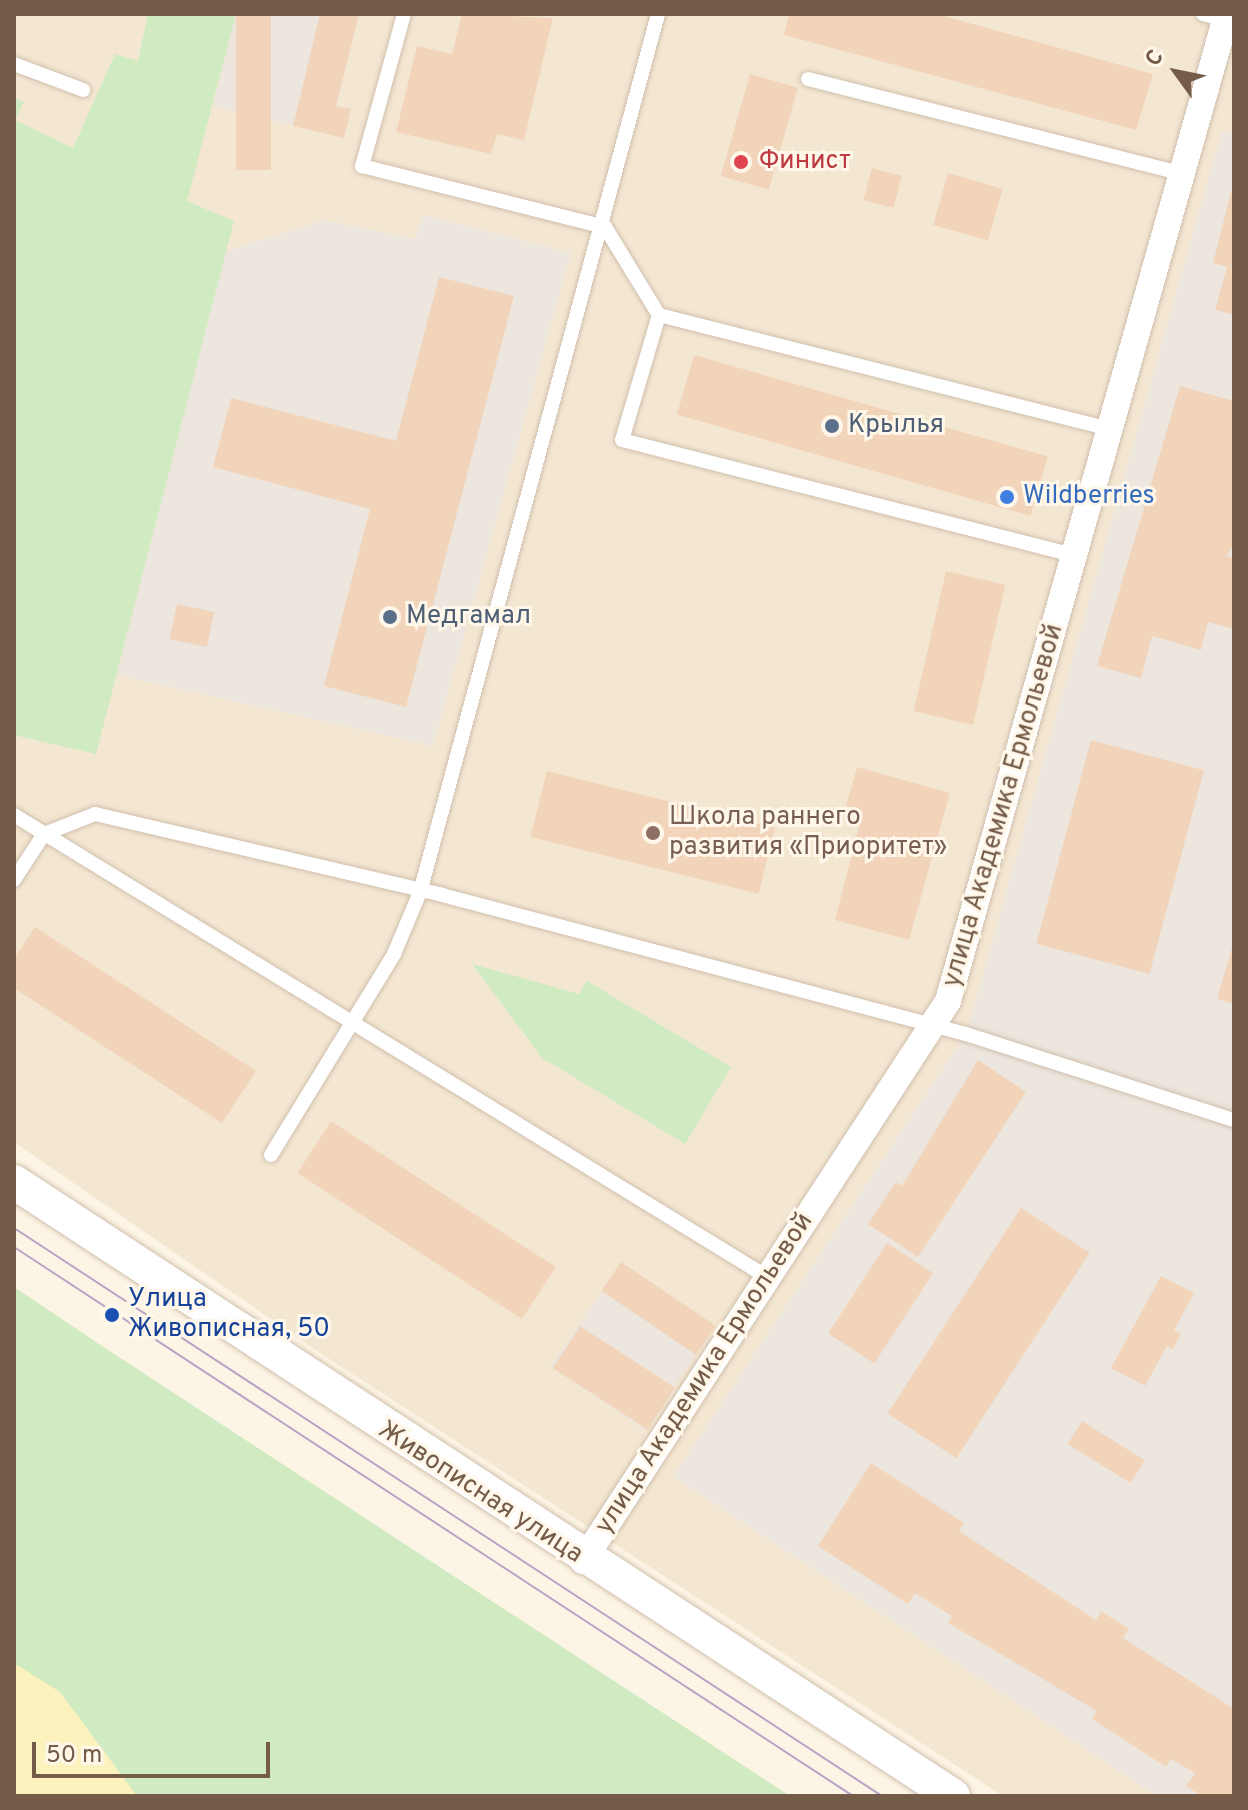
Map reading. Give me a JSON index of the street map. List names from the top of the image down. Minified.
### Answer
{"streets":{"street":["улица Академика Ермольевой","Живописная улица"]},"crossings":[["улица Академика Ермольевой","Живописная улица"]],"places":["Финист","Крылья","Wildberries","Медгамал","Школа раннего развития «Приоритет»","Улица Живописная, 50"],"scale_bar":"50 m","north":"top left"}
